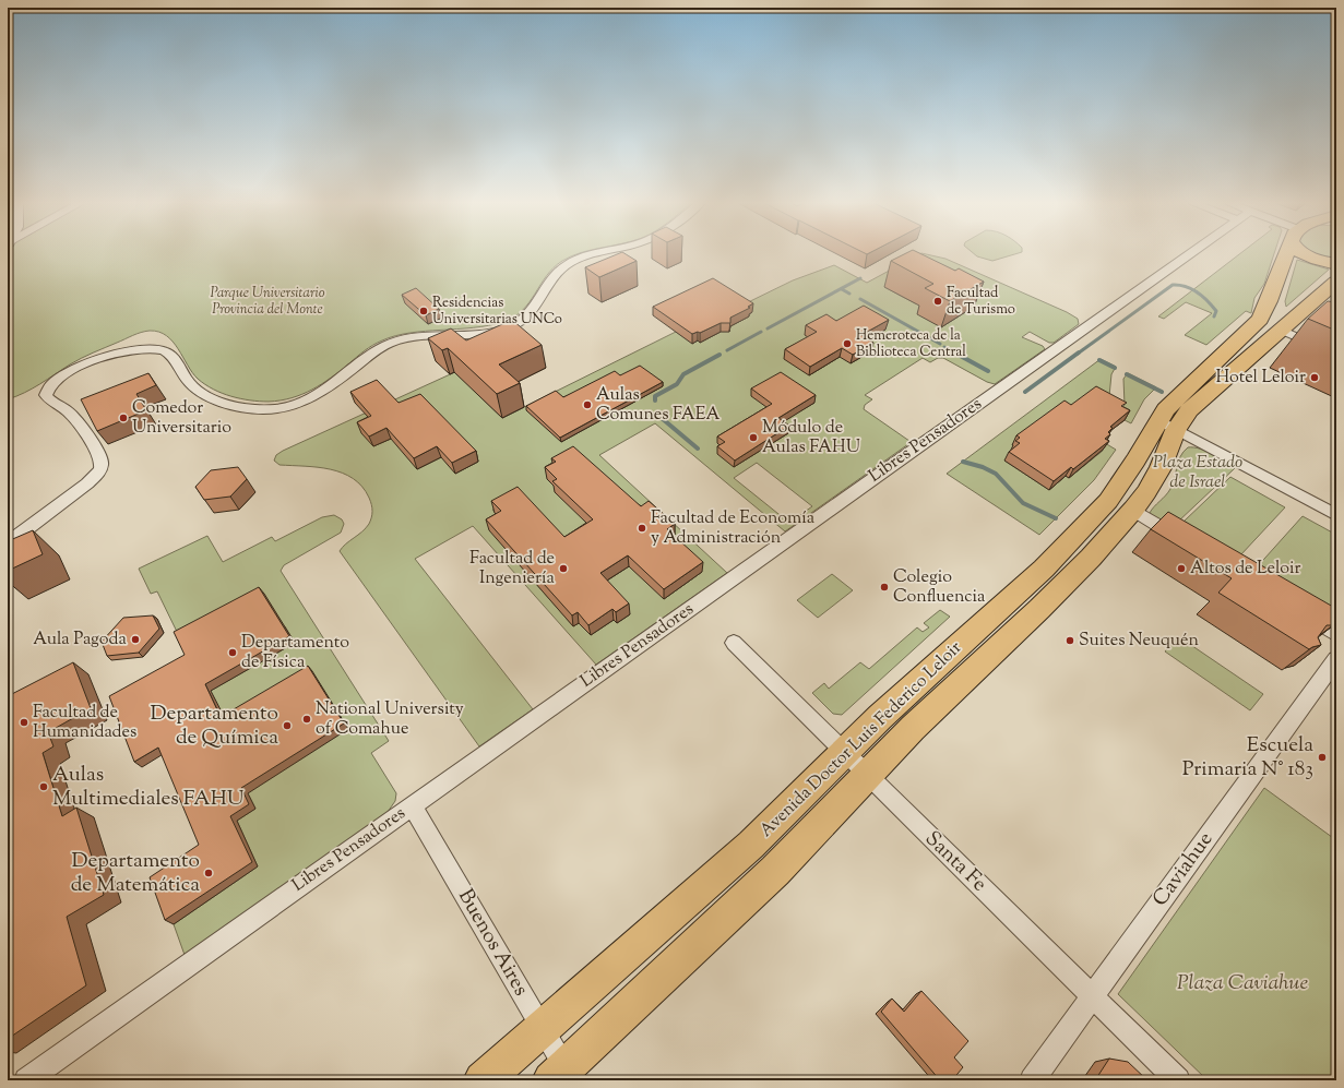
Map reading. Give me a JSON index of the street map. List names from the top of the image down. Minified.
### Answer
{"streets":{"main road":["Avenida Doctor Luis Federico Leloir"],"street":["Libres Pensadores","Santa Fe","Caviahue","Buenos Aires"]},"crossings":[["Libres Pensadores","Buenos Aires"],["Avenida Doctor Luis Federico Leloir","Santa Fe"],["Avenida Doctor Luis Federico Leloir","Buenos Aires"],["Santa Fe","Caviahue"]],"parks":["Parque Universitario Provincia del Monte","Plaza Estado de Israel","Plaza Caviahue"],"places":["Facultad de Turismo","Residencias Universitarias UNCo","Hemeroteca de la Biblioteca Central","Hotel Leloir","Aulas Comunes FAEA","Comedor Universitario","Módulo de Aulas FAHU","Facultad de Economía y Administración","Facultad de Ingeniería","Altos de Leloir","Colegio Confluencia","Aula Pagoda","Suites Neuquén","Departamento de Física","National University of Comahue","Facultad de Humanidades","Departamento de Química","Escuela Primaria N° 183","Aulas Multimediales FAHU","Departamento de Matemática"]}
